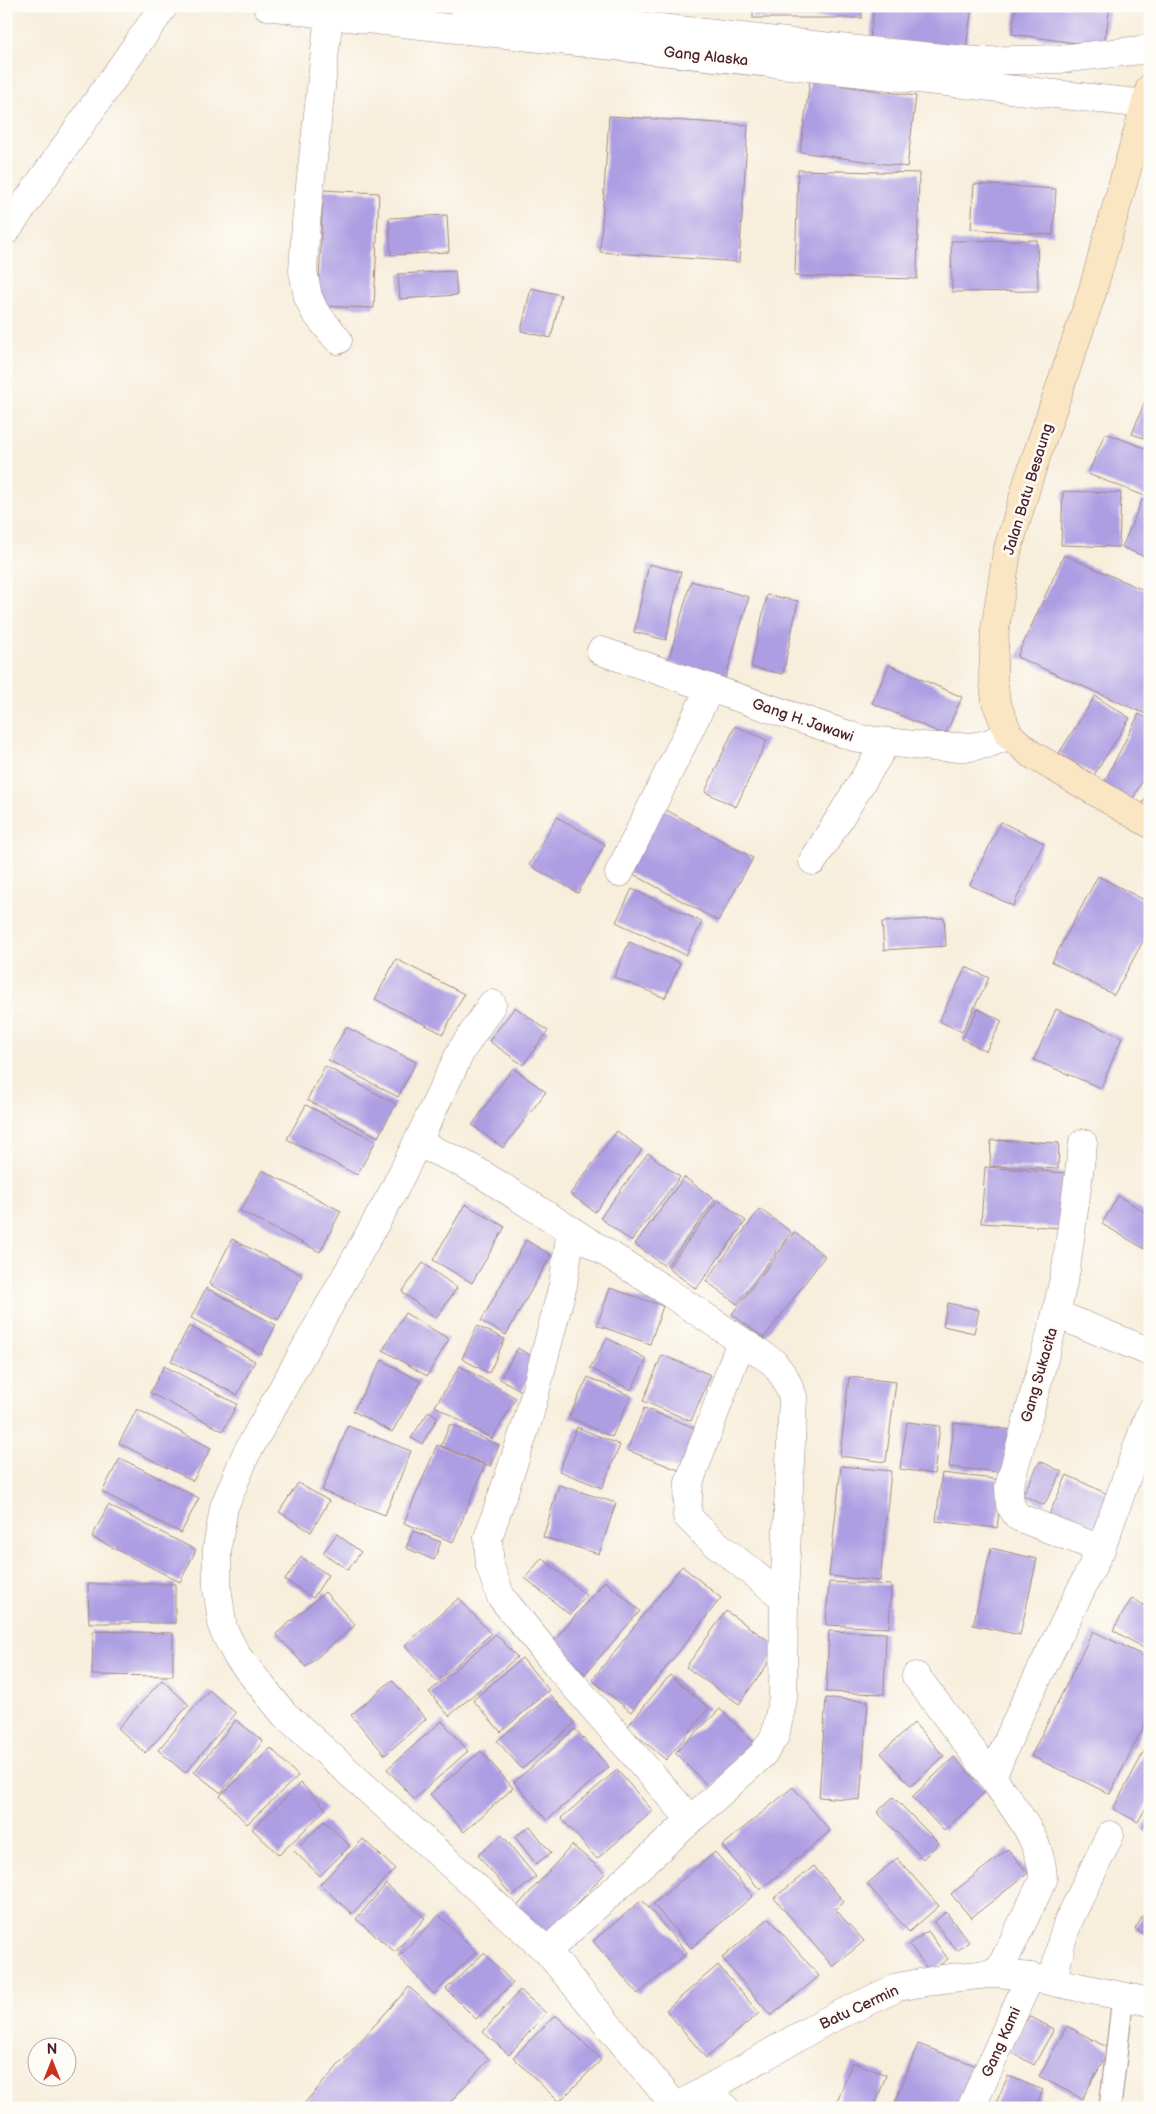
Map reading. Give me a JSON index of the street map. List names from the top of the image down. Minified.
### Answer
{"streets":{"street":["Gang Alaska","Jalan Batu Besaung","Gang H. Jawawi","Gang Sukacita","Batu Cermin","Gang Kami"]},"crossings":[["Gang Alaska","Jalan Batu Besaung"],["Jalan Batu Besaung","Gang H. Jawawi"],["Batu Cermin","Gang Kami"]],"north":"top"}
